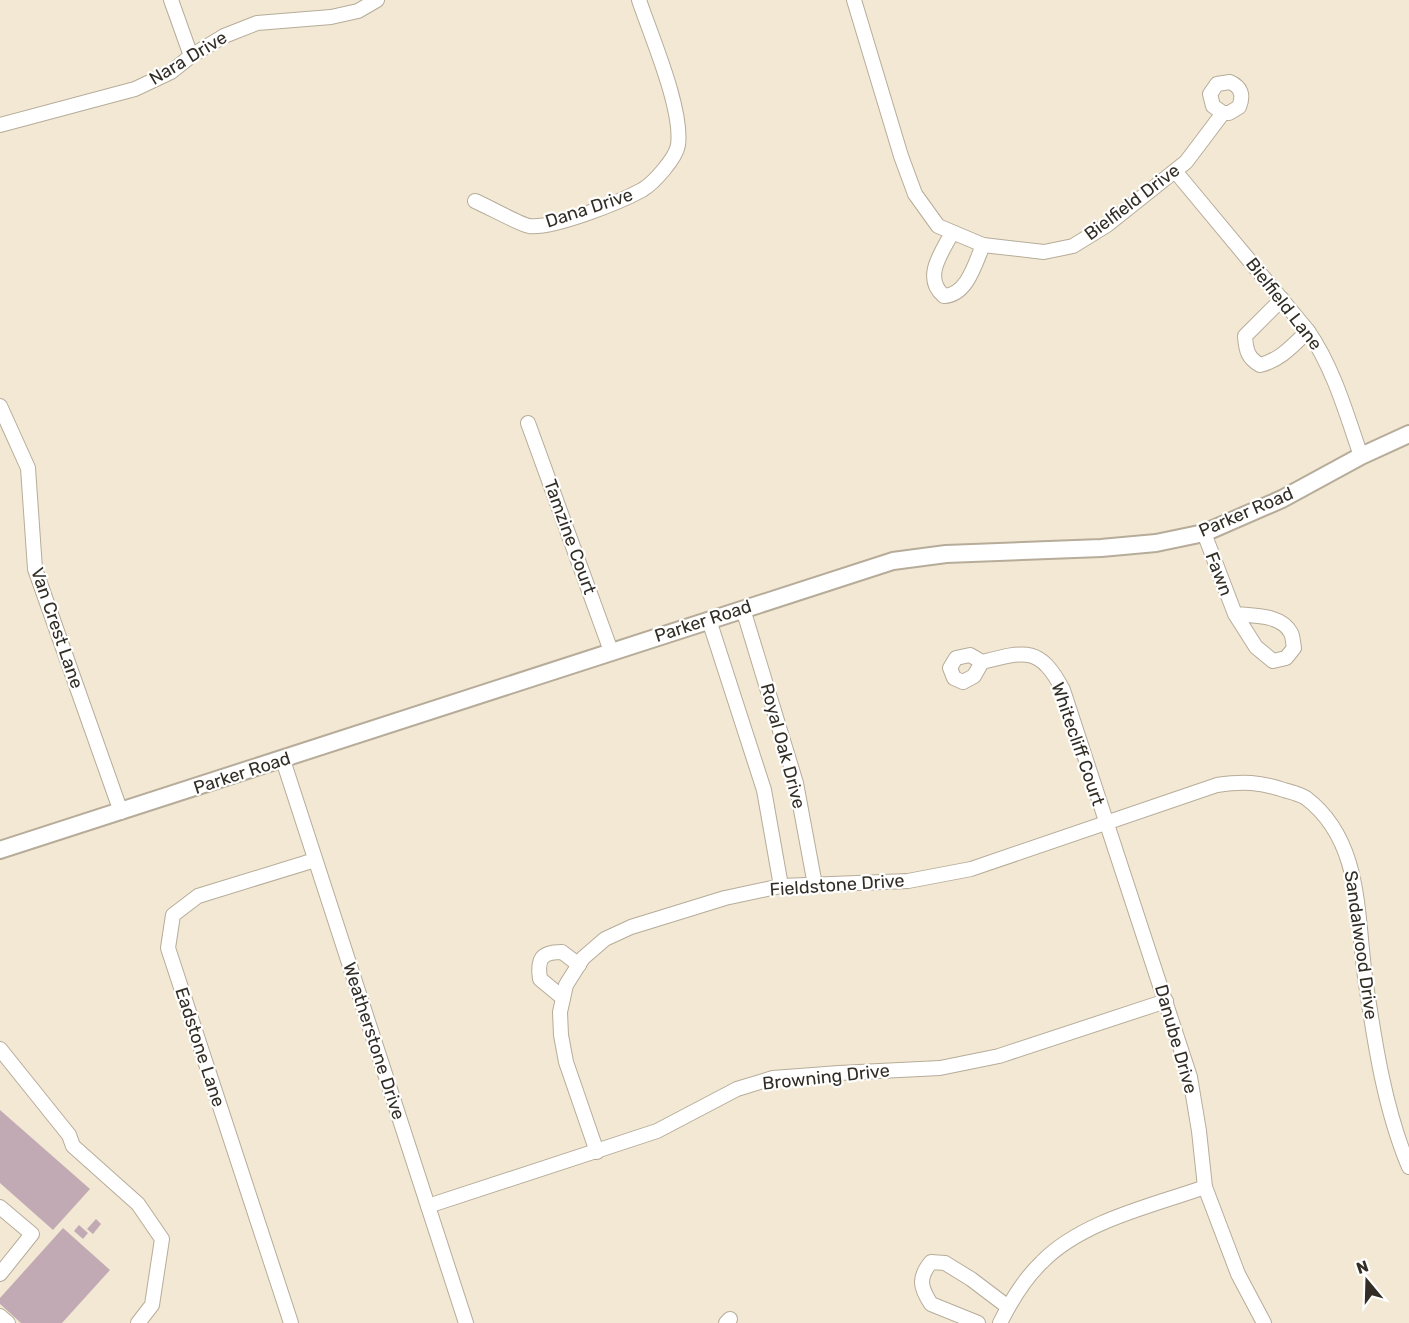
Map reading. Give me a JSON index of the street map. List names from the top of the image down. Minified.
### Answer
{"streets":{"main road":["Parker Road"],"street":["Nara Drive","Bielfield Drive","Dana Drive","Bielfield Lane","Tamzine Court","Fawn","Van Crest Lane","Whitecliff Court","Royal Oak Drive","Fieldstone Drive","Sandalwood Drive","Danube Drive","Weatherstone Drive","Eadstone Lane","Browning Drive"]},"crossings":[["Bielfield Drive","Bielfield Lane"],["Bielfield Lane","Parker Road"],["Parker Road","Tamzine Court"],["Parker Road","Fawn"],["Parker Road","Van Crest Lane"],["Parker Road","Royal Oak Drive"],["Parker Road","Weatherstone Drive"],["Whitecliff Court","Fieldstone Drive"],["Whitecliff Court","Sandalwood Drive"],["Whitecliff Court","Danube Drive"],["Royal Oak Drive","Fieldstone Drive"],["Fieldstone Drive","Sandalwood Drive"],["Fieldstone Drive","Danube Drive"],["Fieldstone Drive","Browning Drive"],["Sandalwood Drive","Danube Drive"],["Danube Drive","Browning Drive"],["Weatherstone Drive","Eadstone Lane"],["Weatherstone Drive","Browning Drive"]],"north":"top"}
